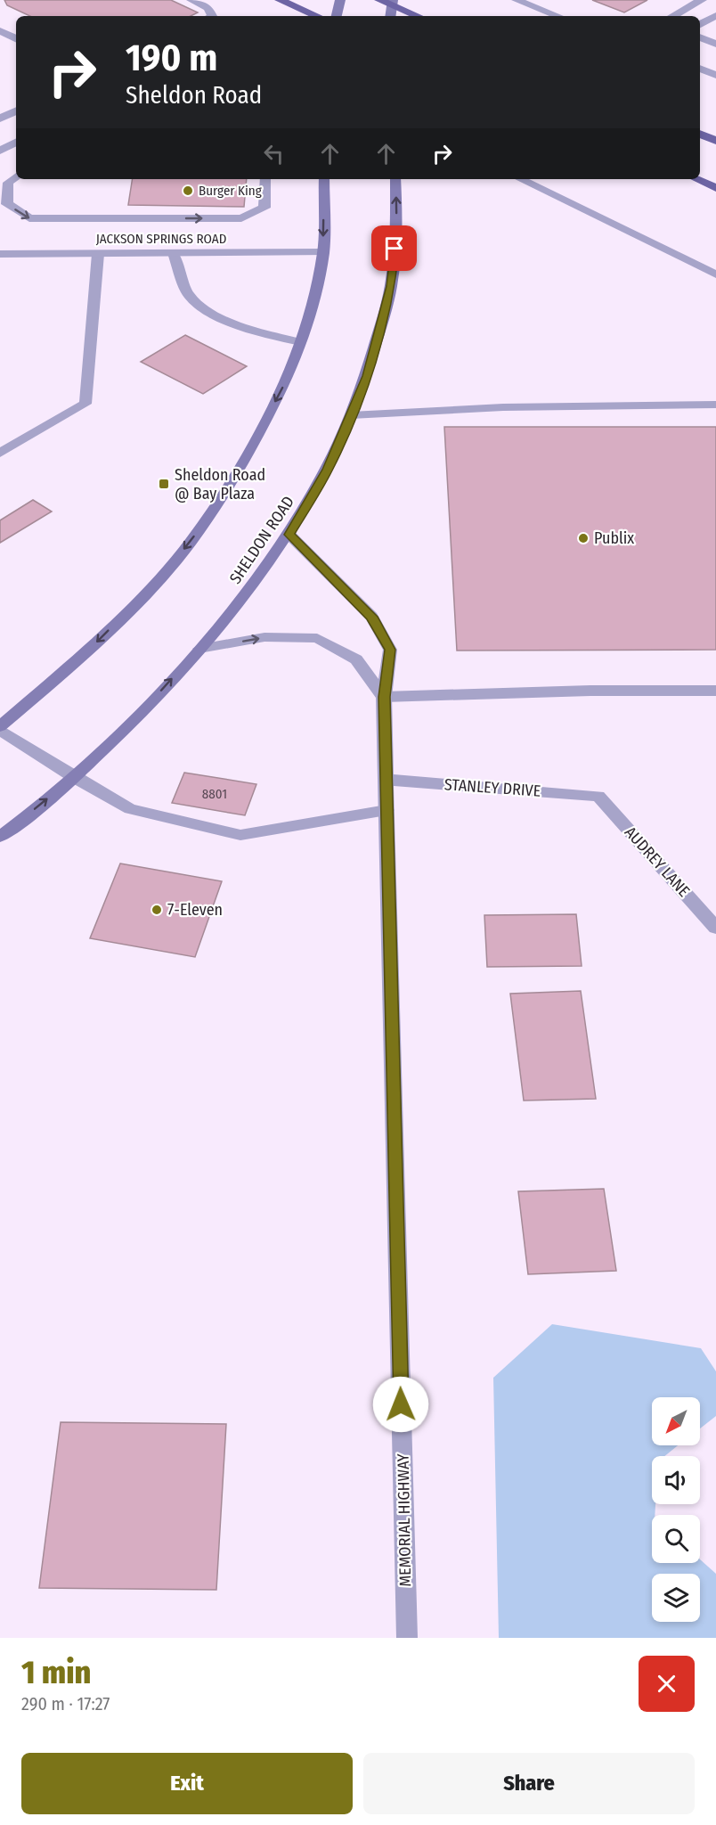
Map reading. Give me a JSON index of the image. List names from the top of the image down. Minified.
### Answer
{"streets":{"main road":["SHELDON ROAD"],"street":["JACKSON SPRINGS ROAD","STANLEY DRIVE","AUDREY LANE","MEMORIAL HIGHWAY"]},"crossings":[["SHELDON ROAD","MEMORIAL HIGHWAY"],["STANLEY DRIVE","AUDREY LANE"],["STANLEY DRIVE","MEMORIAL HIGHWAY"]],"places":{"other":["Burger King","Publix","7-Eleven"],"transit":["Sheldon Road @ Bay Plaza"]},"house_numbers":["8801"],"north":"bottom left","page":{"turn":["190 m","Sheldon Road"],"heading":["1 min","290 m · 17:27"],"buttons":["Exit","Share"]}}
